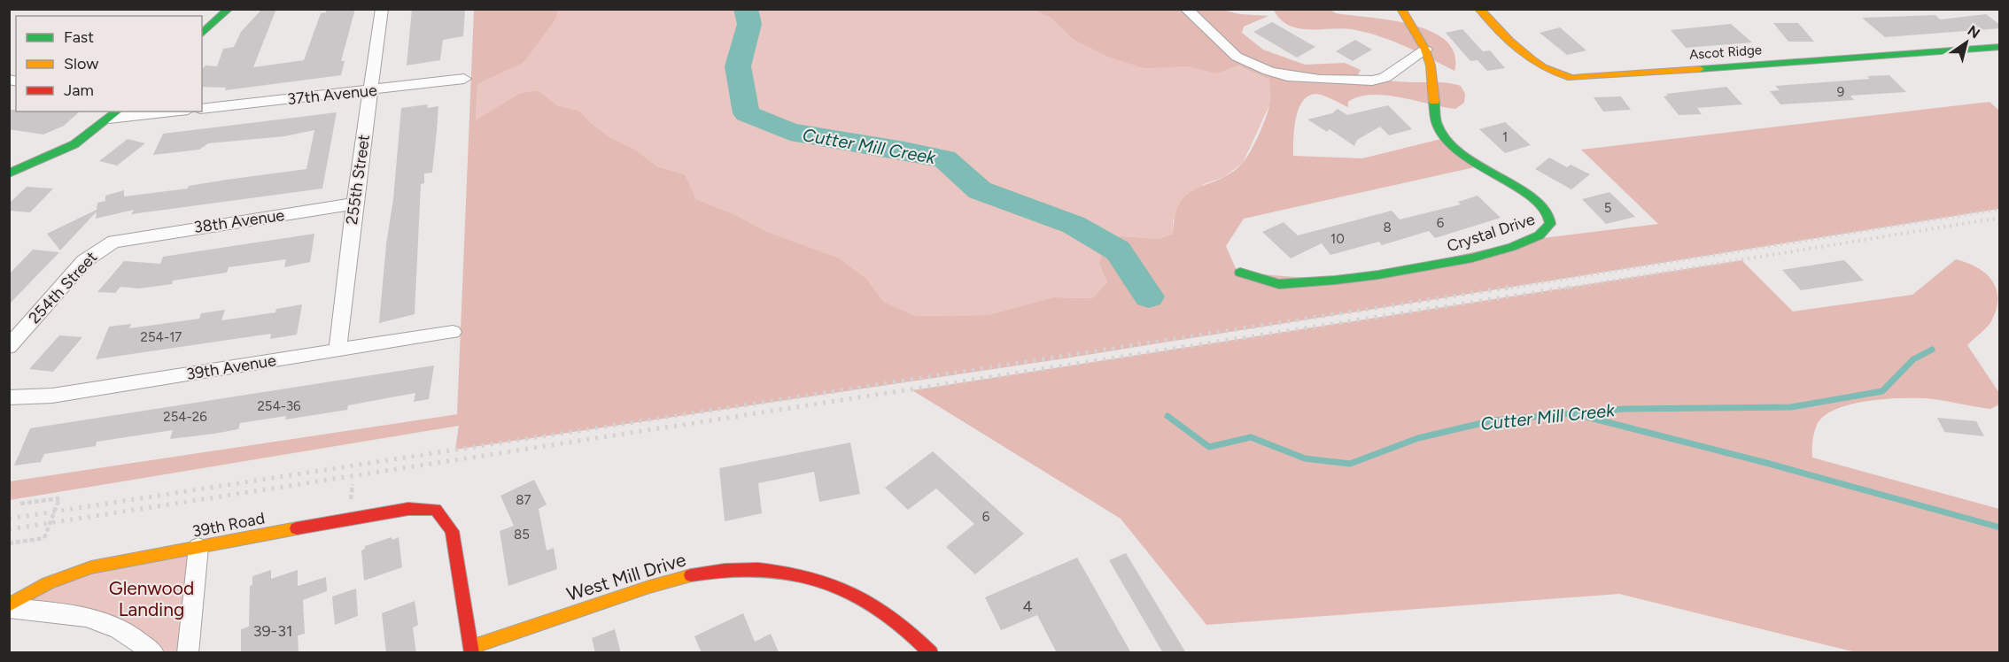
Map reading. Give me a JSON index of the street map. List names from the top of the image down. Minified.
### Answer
{"streets":{"street":["Ascot Ridge","37th Avenue","255th Street","38th Avenue","Crystal Drive","254th Street","39th Avenue","39th Road","West Mill Drive"]},"crossings":[["37th Avenue","255th Street"],["255th Street","38th Avenue"],["255th Street","39th Avenue"],["38th Avenue","254th Street"],["39th Road","West Mill Drive"]],"water":["Cutter Mill Creek"],"parks":["Glenwood Landing"],"house_numbers":["9","1","5","6","8","10","254-17","254-36","254-26","87","6","85","4","39-31"],"legend":["Fast","Slow","Jam"],"north":"top right"}
